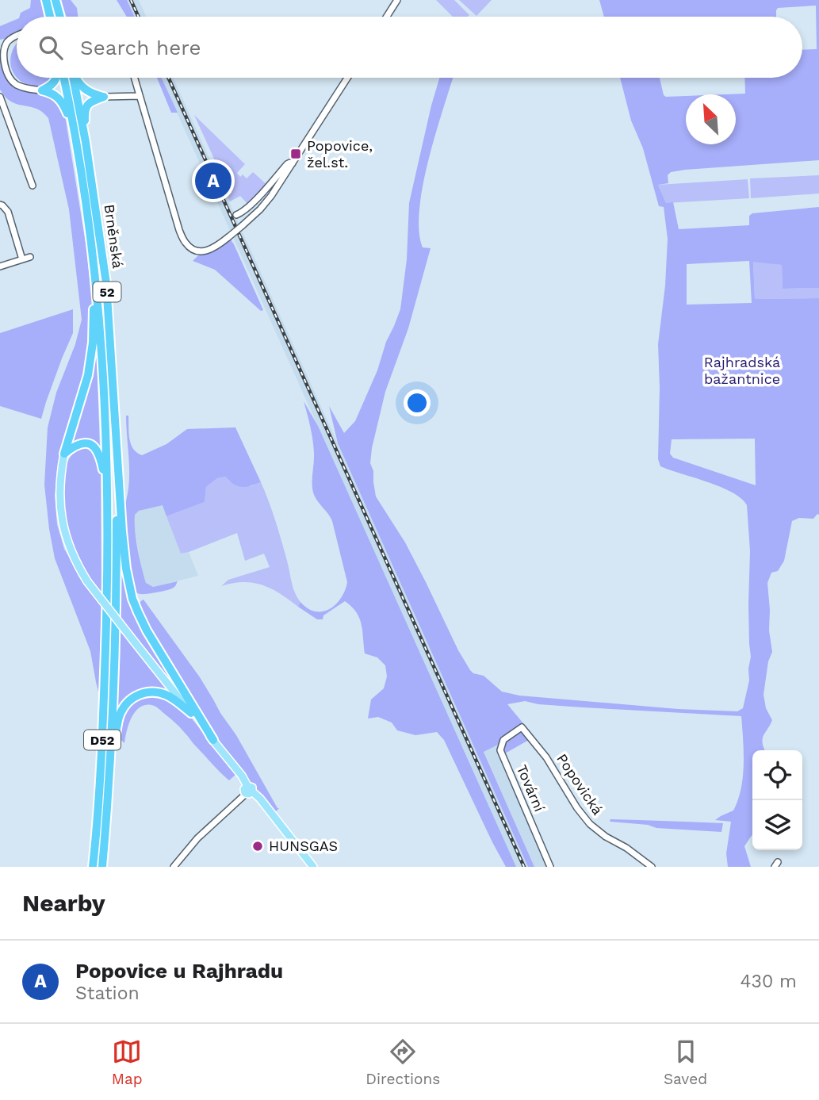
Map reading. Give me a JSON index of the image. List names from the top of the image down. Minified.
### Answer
{"streets":{"highway":["Brněnská","52","D52"],"street":["Popovická","Tovární"]},"crossings":[["Brněnská","D52"],["Popovická","Tovární"]],"parks":["Rajhradská bažantnice"],"places":{"transit":["Popovice, žel.st."],"other":["HUNSGAS"]},"north":"top left","page":{"search":"Search here","pins":"A","heading":"Nearby","list":[{"mark":"A","name":"Popovice u Rajhradu","note":"Station","value":"430 m"}],"nav":["Map","Directions","Saved"]}}
